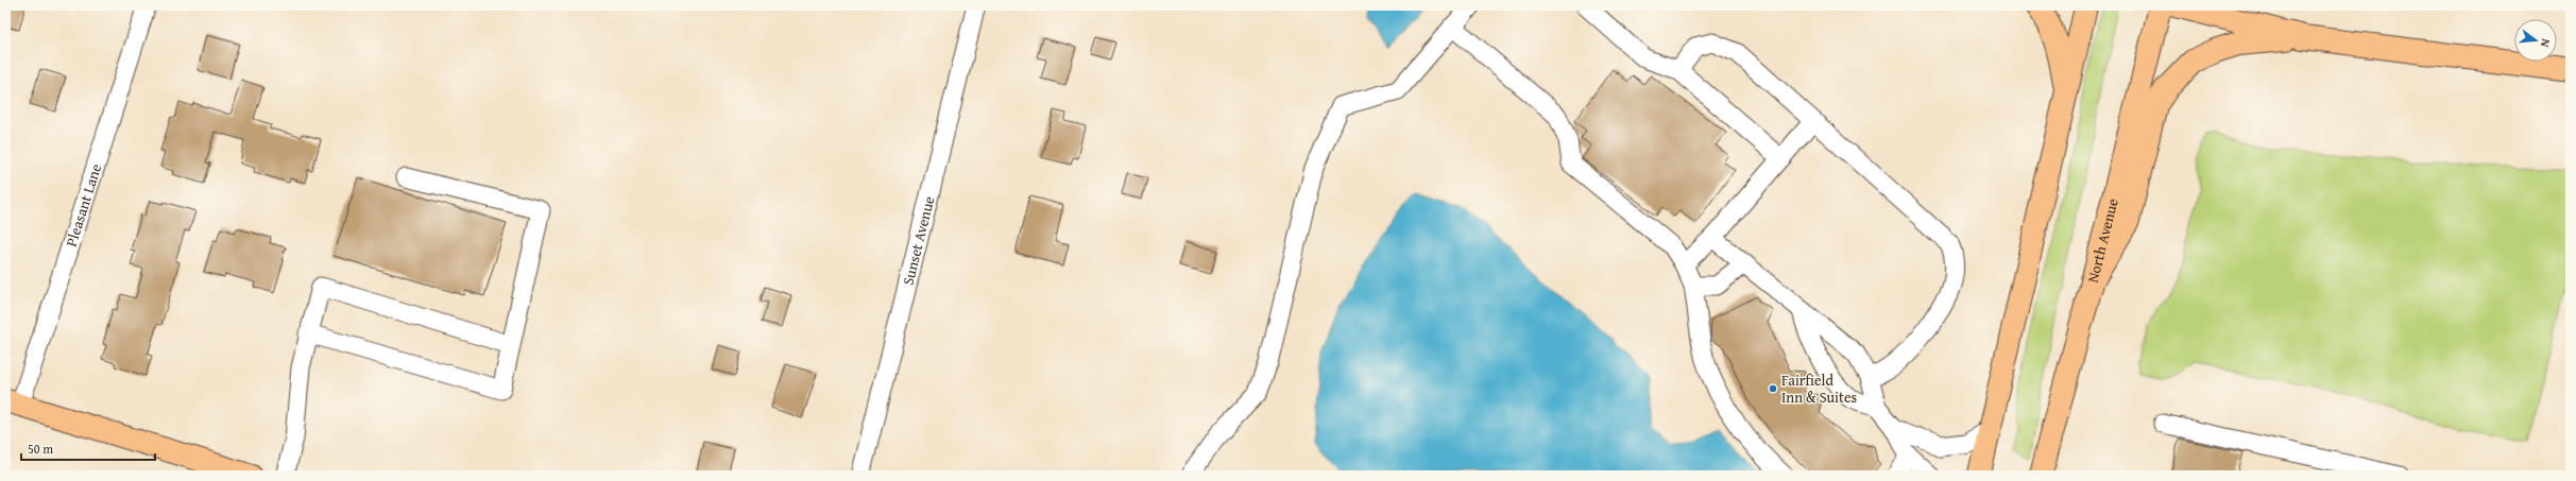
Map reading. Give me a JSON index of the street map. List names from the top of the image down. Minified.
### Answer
{"streets":{"main road":["North Avenue"],"street":["Pleasant Lane","Sunset Avenue"]},"places":["Fairfield Inn & Suites"],"scale_bar":"50 m","north":"right"}
